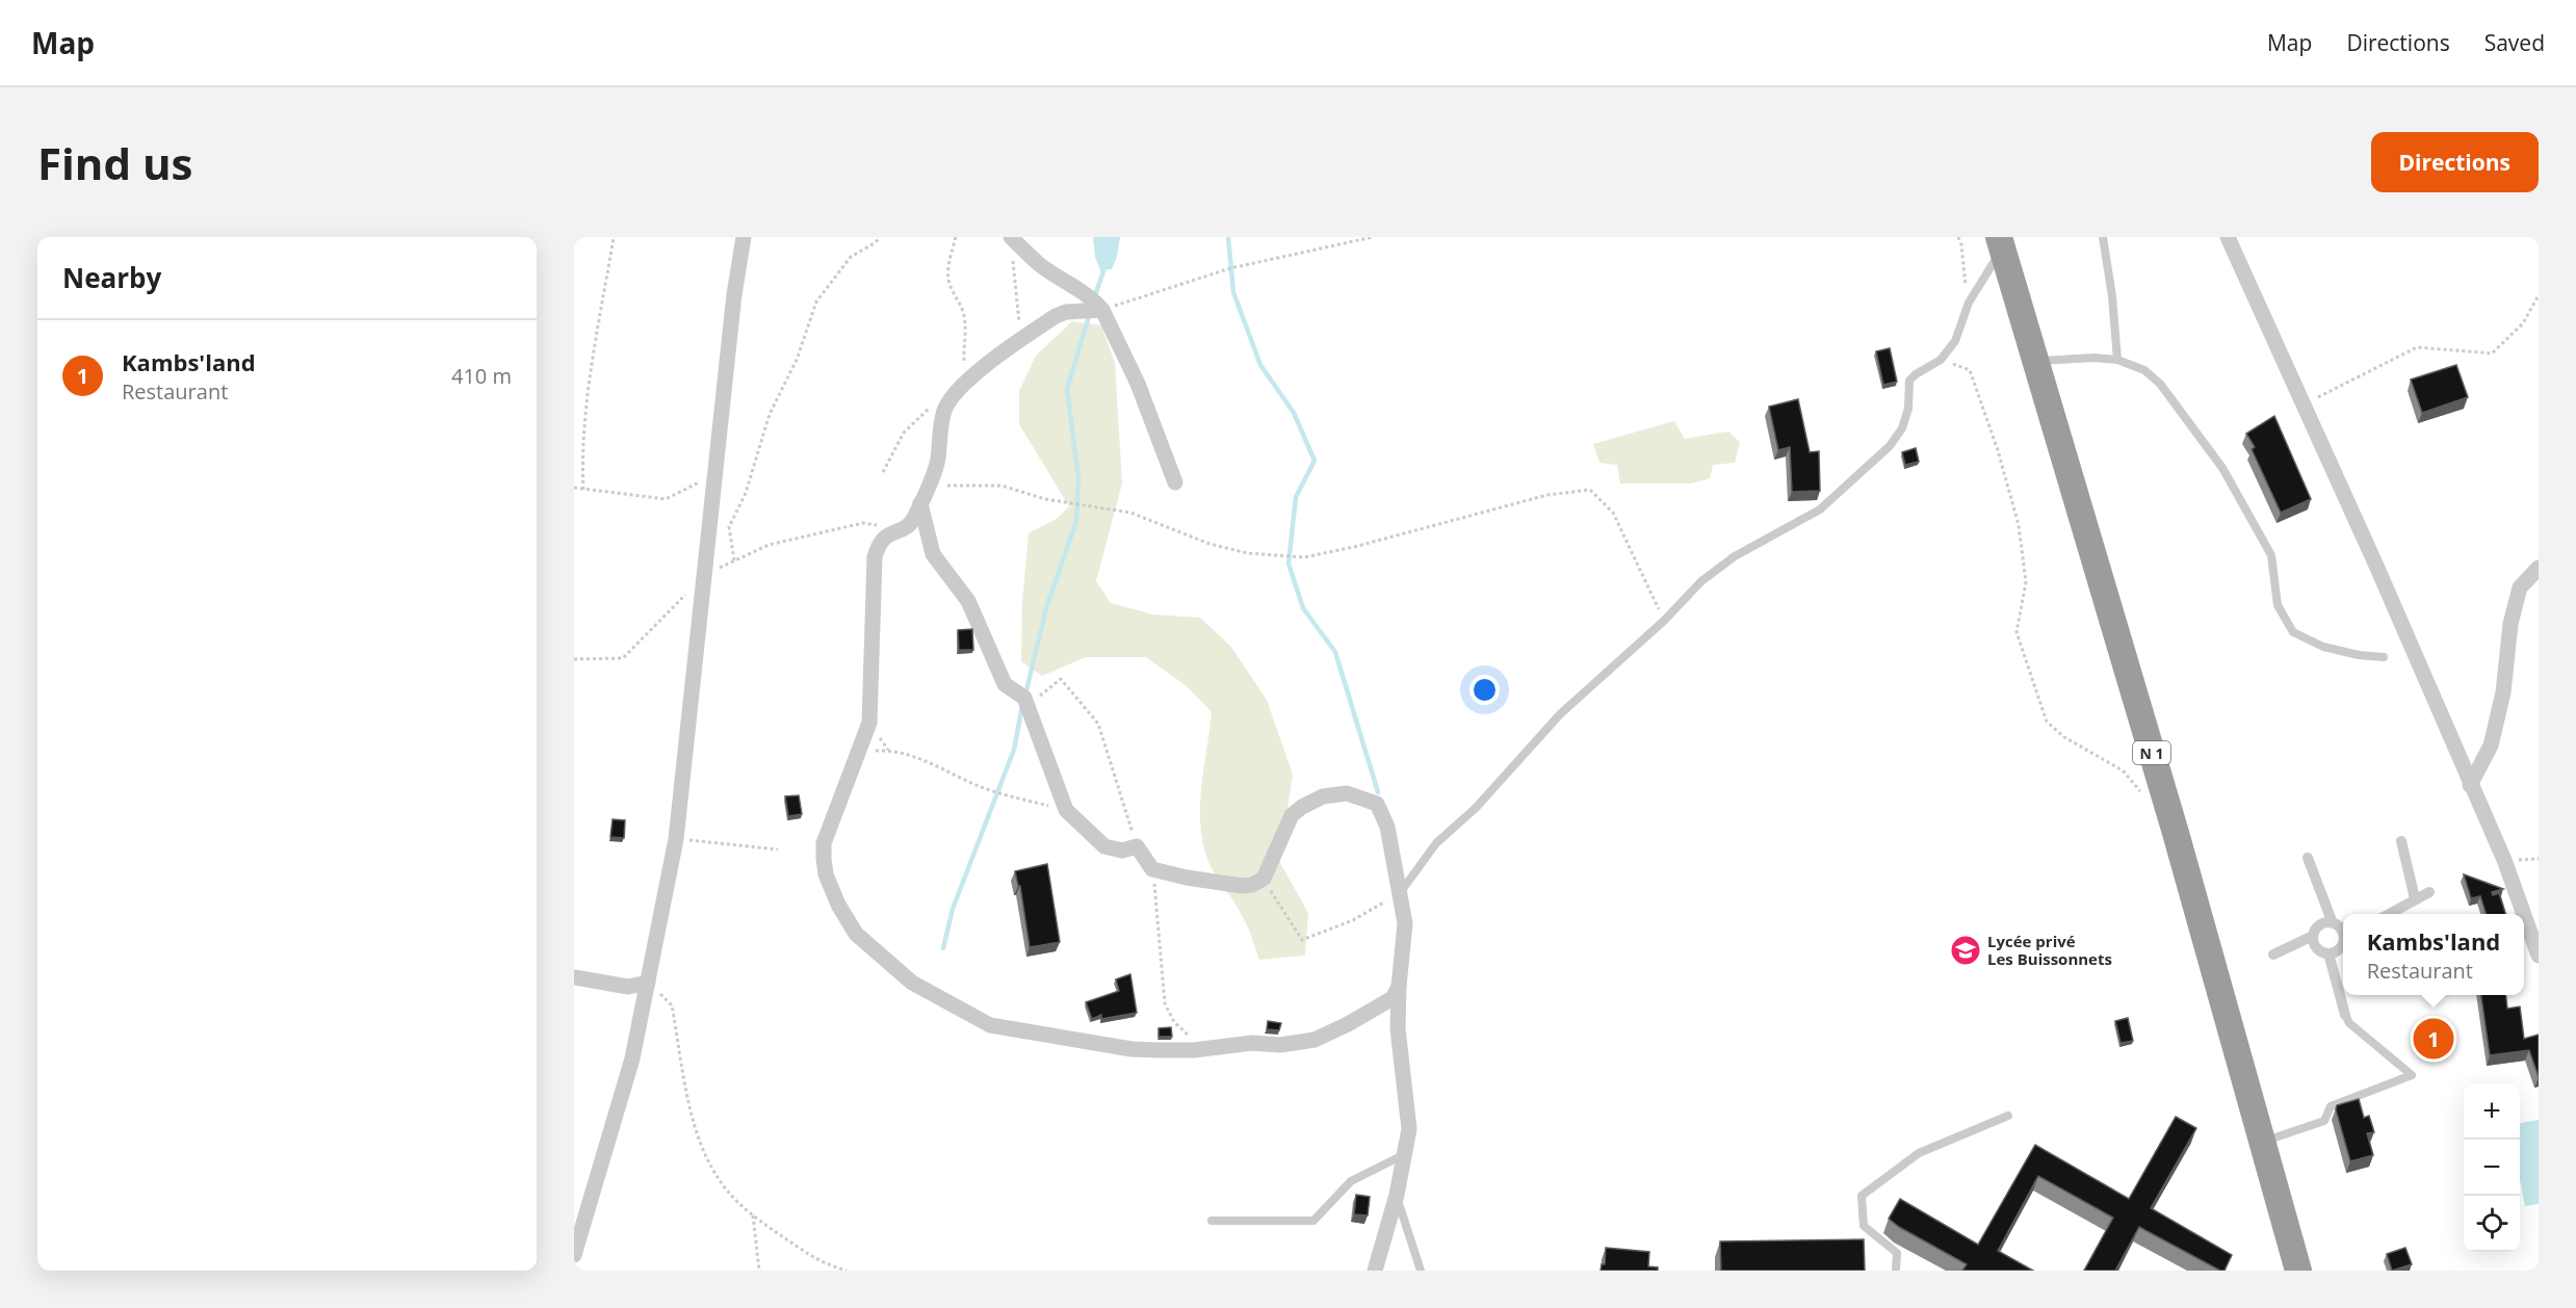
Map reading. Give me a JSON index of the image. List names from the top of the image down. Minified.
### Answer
{"streets":{"highway":["N 1"]},"places":{"school or university":["Lycée privé Les Buissonnets"]},"page":{"header":"Map","nav":["Map","Directions","Saved"],"buttons":"Directions","title":"Find us","heading":"Nearby","list":[{"mark":"1","name":"Kambs'land","note":"Restaurant","value":"410 m"}],"popup":["Kambs'land","Restaurant"],"pins":"1","map_buttons":["+","−"]}}
